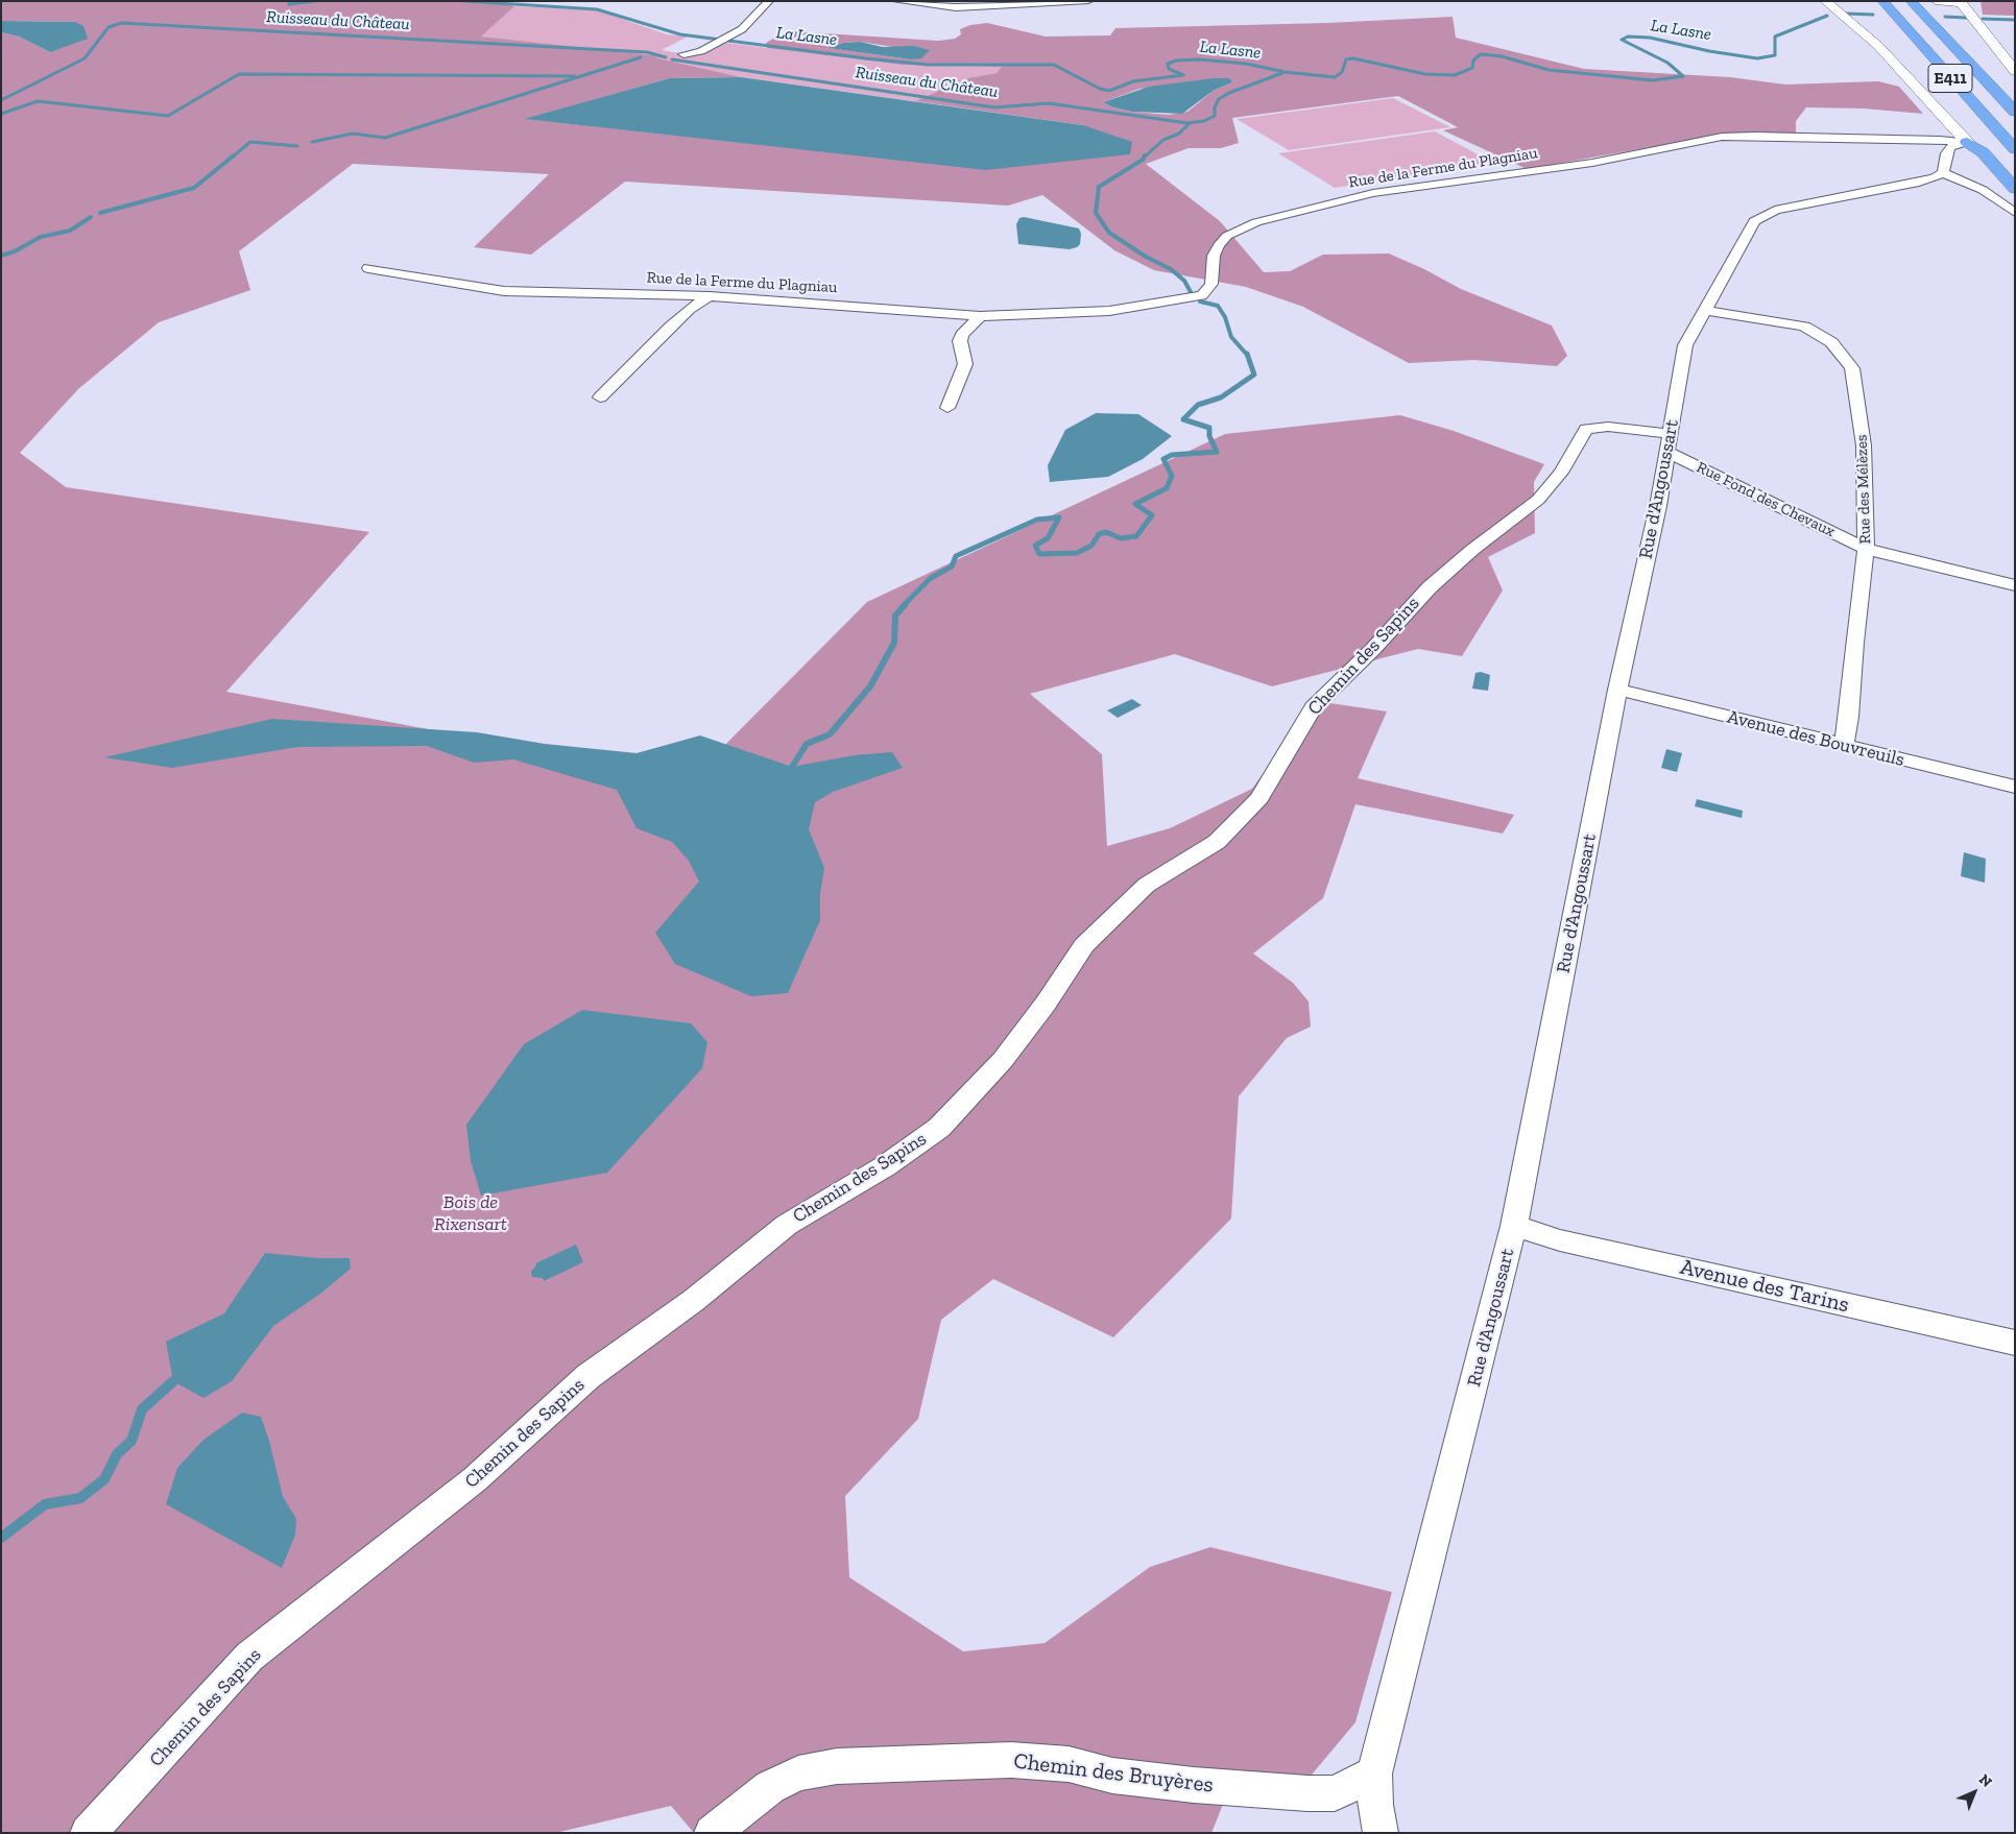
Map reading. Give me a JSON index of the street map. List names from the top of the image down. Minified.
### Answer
{"streets":{"highway":["E411"],"street":["Rue de la Ferme du Plagniau","Rue d'Angoussart","Rue des Mélèzes","Rue Fond des Chevaux","Chemin des Sapins","Avenue des Bouvreuils","Avenue des Tarins","Chemin des Bruyères"]},"crossings":[["Rue d'Angoussart","Rue des Mélèzes"],["Rue d'Angoussart","Rue Fond des Chevaux"],["Rue d'Angoussart","Chemin des Sapins"],["Rue d'Angoussart","Avenue des Bouvreuils"],["Rue d'Angoussart","Avenue des Tarins"],["Rue d'Angoussart","Chemin des Bruyères"],["Rue des Mélèzes","Rue Fond des Chevaux"],["Rue des Mélèzes","Avenue des Bouvreuils"],["Rue Fond des Chevaux","Chemin des Sapins"]],"water":["Ruisseau du Château","La Lasne"],"parks":["Bois de Rixensart"],"north":"top right"}
